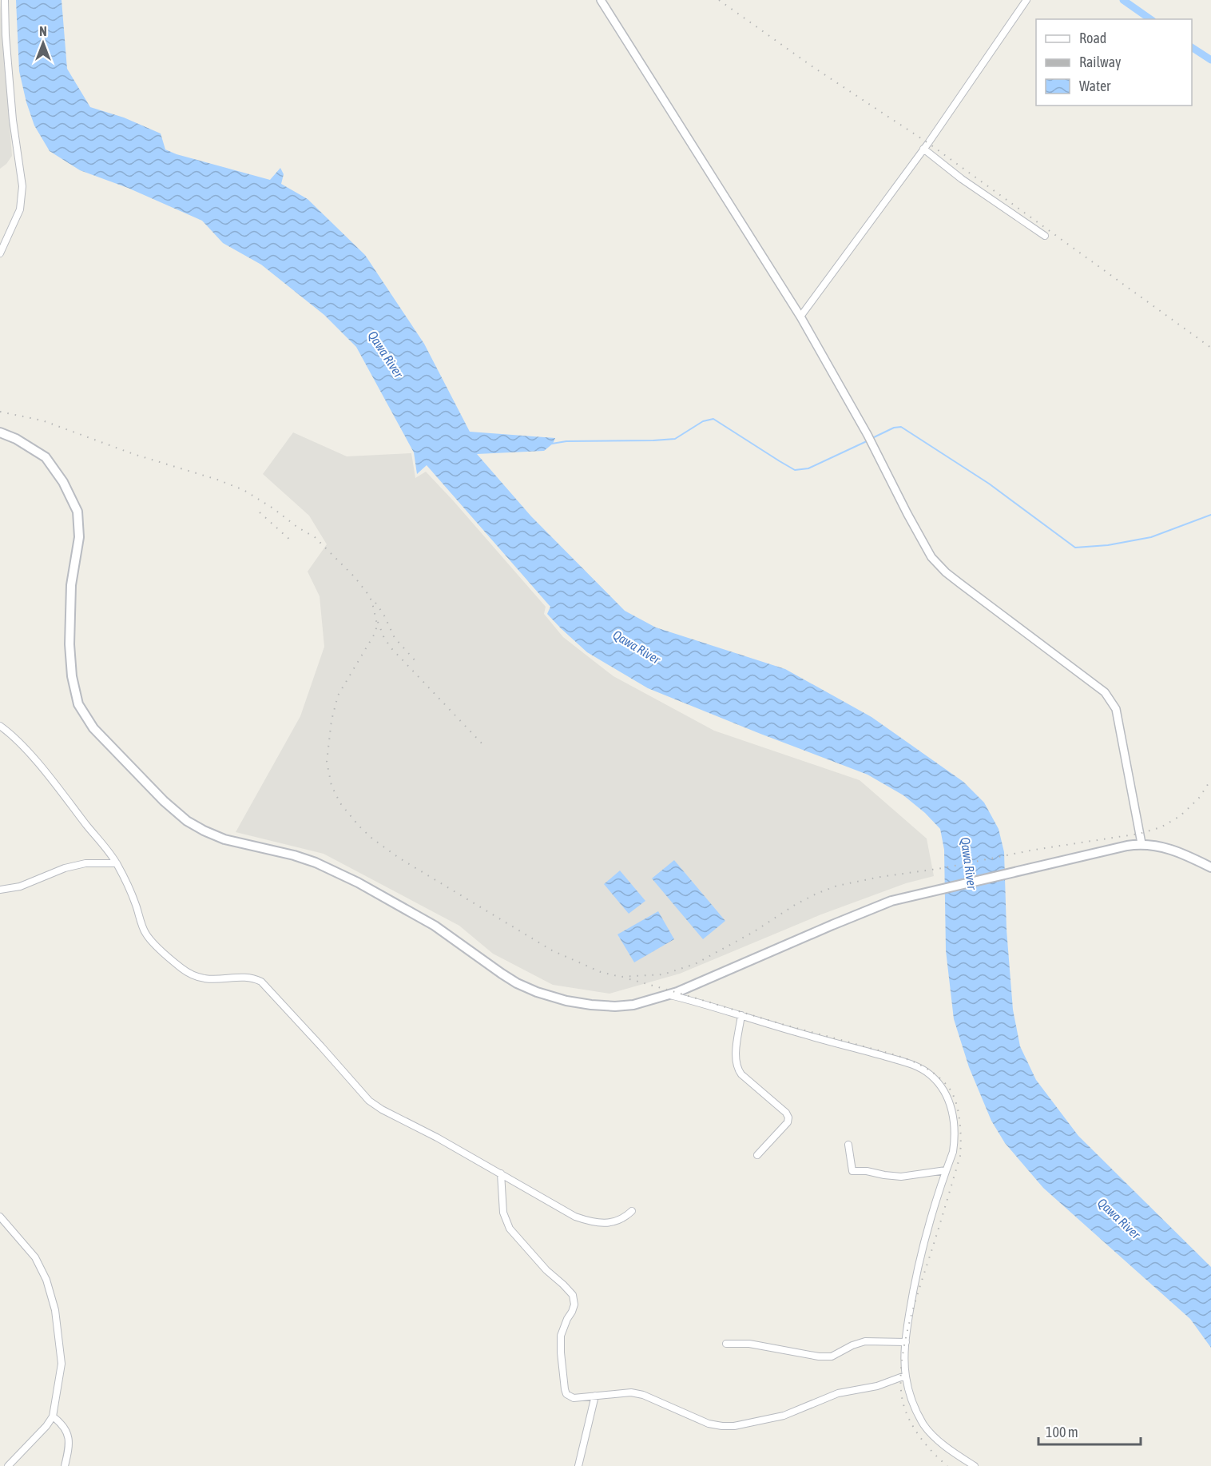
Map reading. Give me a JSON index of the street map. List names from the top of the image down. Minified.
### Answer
{"water":["Qawa River"],"legend":["Road","Railway","Water"],"scale_bar":"100 m","north":"top"}
